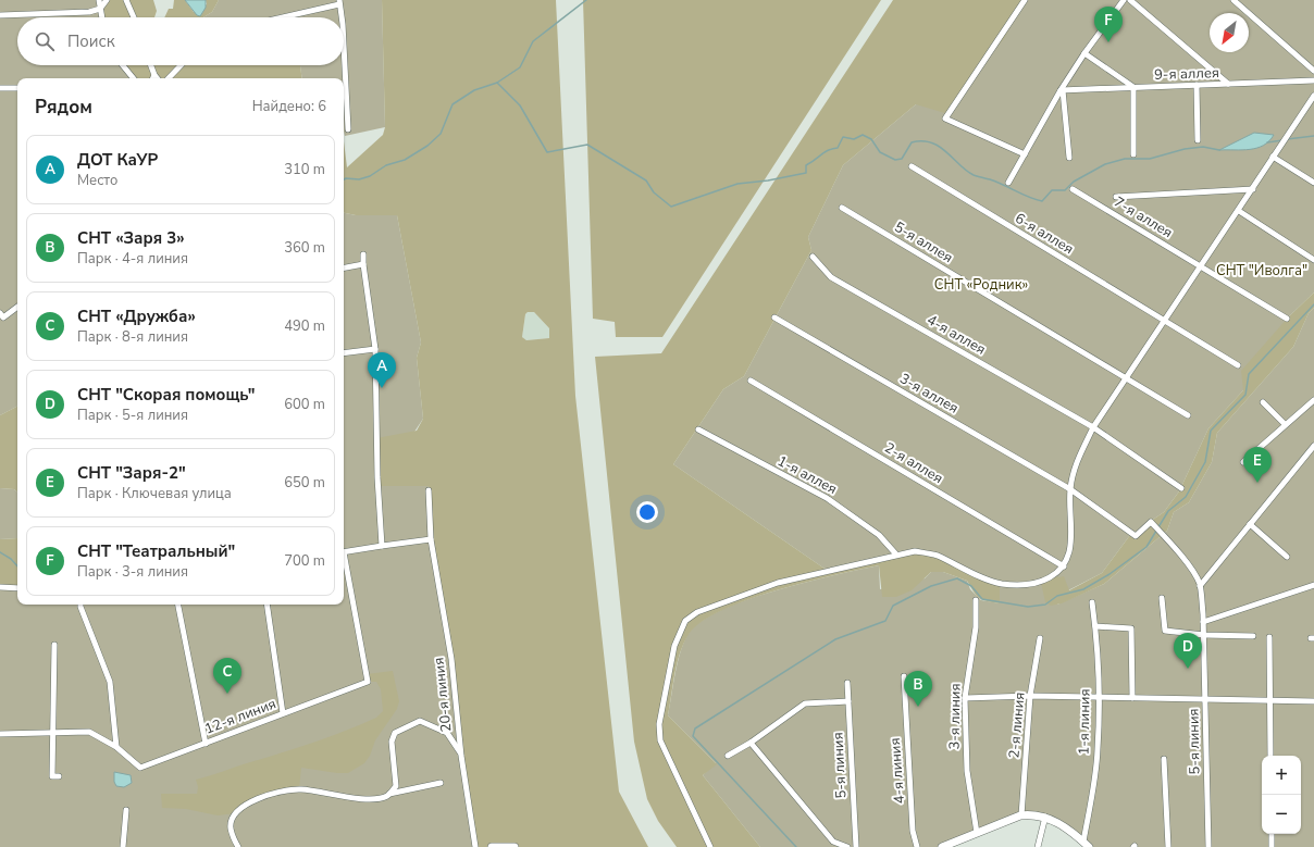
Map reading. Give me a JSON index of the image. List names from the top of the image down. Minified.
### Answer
{"streets":{"street":["9-я аллея","7-я аллея","6-я аллея","5-я аллея","4-я аллея","3-я аллея","2-я аллея","1-я аллея","20-я линия","12-я линия","3-я линия","1-я линия","2-я линия","5-я линия","4-я линия"]},"parks":["СНТ \"Иволга\"","СНТ «Родник»"],"north":"bottom left","page":{"pins":["F","A","E","D","C","B"],"search":"Поиск","heading":["Рядом","Найдено: 6"],"list":[{"mark":"A","name":"ДОТ КаУР","note":"Место","value":"310 m"},{"mark":"B","name":"СНТ «Заря 3»","note":"Парк · 4-я линия","value":"360 m"},{"mark":"C","name":"СНТ «Дружба»","note":"Парк · 8-я линия","value":"490 m"},{"mark":"D","name":"СНТ \"Скорая помощь\"","note":"Парк · 5-я линия","value":"600 m"},{"mark":"E","name":"СНТ \"Заря-2\"","note":"Парк · Ключевая улица","value":"650 m"},{"mark":"F","name":"СНТ \"Театральный\"","note":"Парк · 3-я линия","value":"700 m"}],"map_buttons":["+","−"]}}
